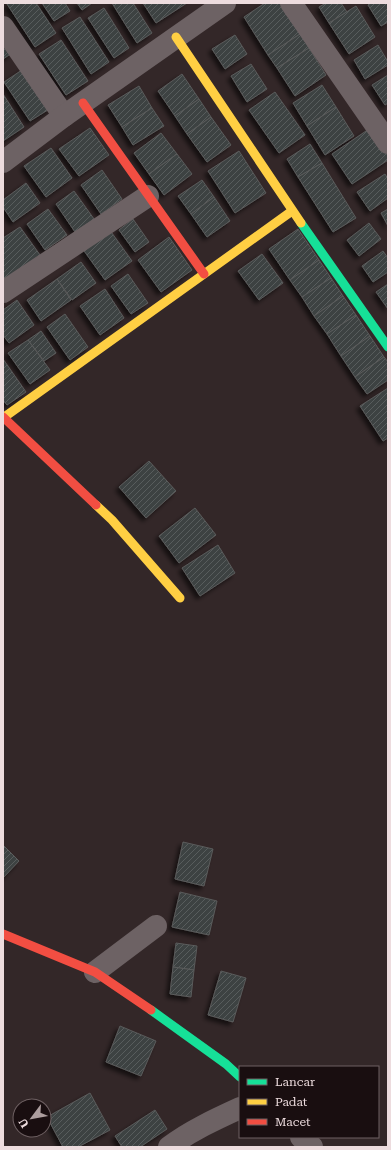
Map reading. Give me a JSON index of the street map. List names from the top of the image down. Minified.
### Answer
{"legend":["Lancar","Padat","Macet"],"north":"bottom left"}
